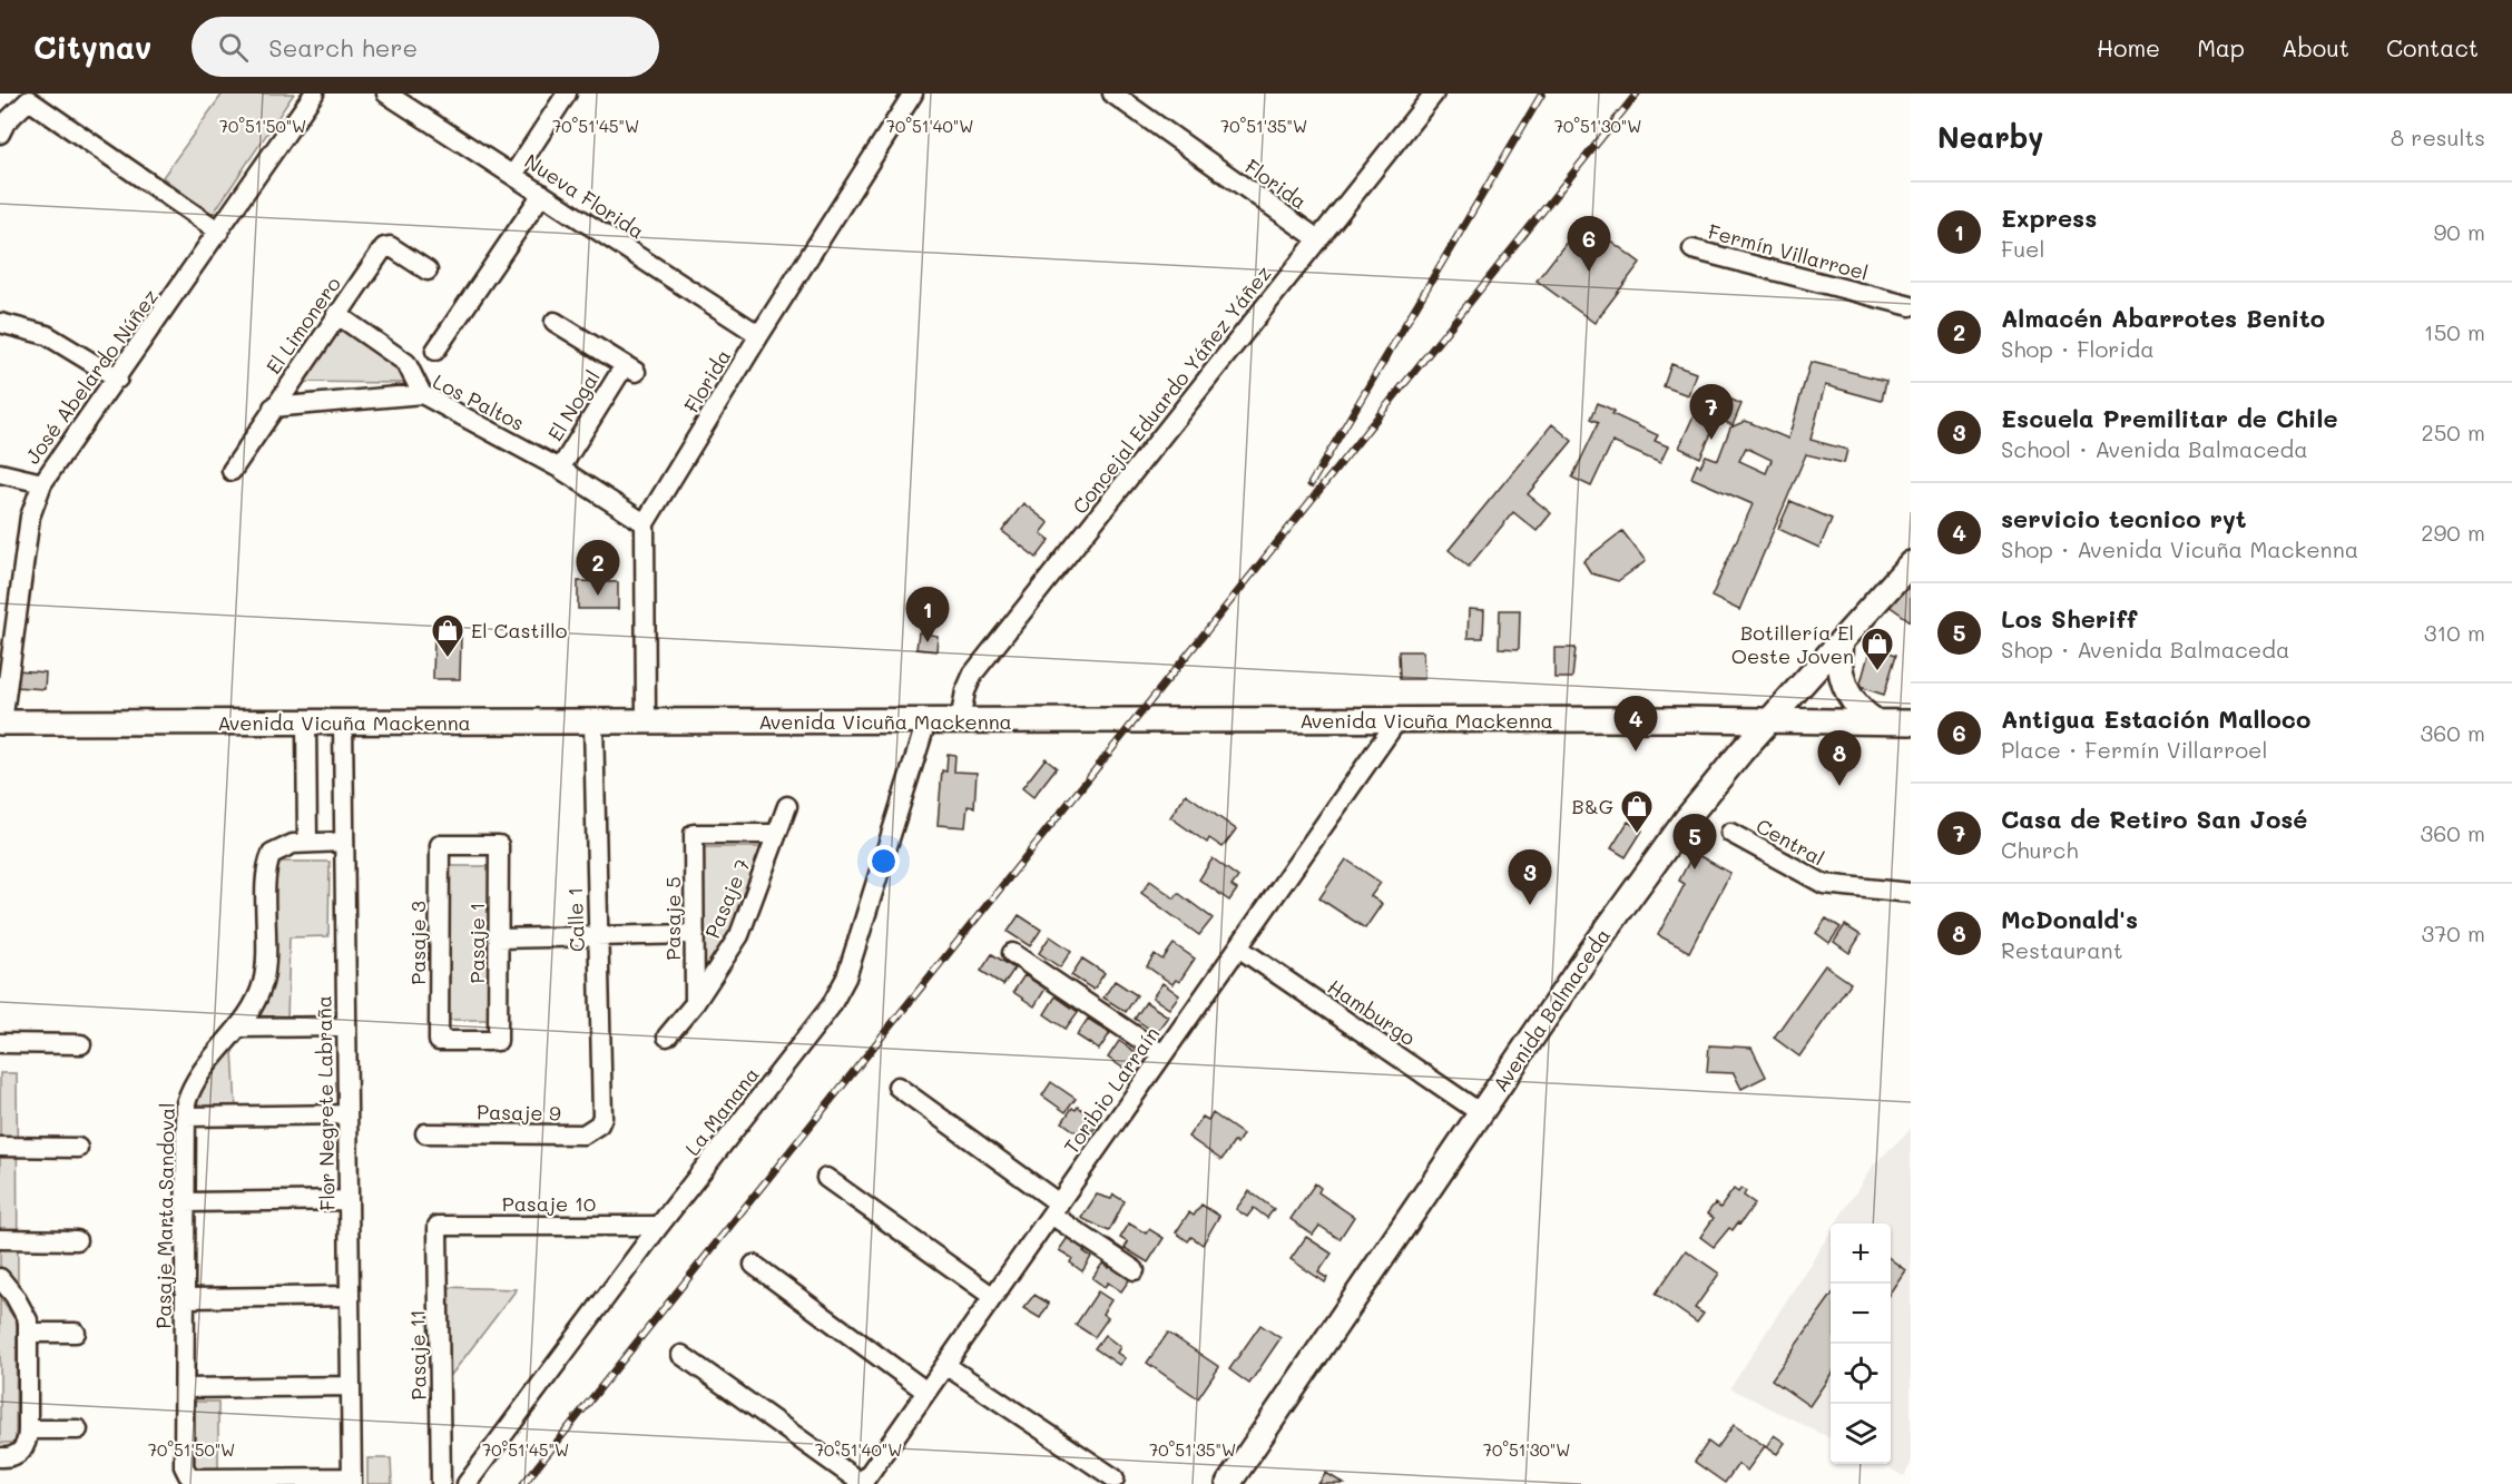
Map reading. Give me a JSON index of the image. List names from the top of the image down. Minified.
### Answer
{"streets":{"main road":["Avenida Vicuña Mackenna","Avenida Balmaceda"],"street":["Florida","Nueva Florida","Fermín Villarroel","El Limonero","José Abelardo Núñez","Concejal Eduardo Yáñez Yáñez","Los Paltos","El Nogal","Central","Pasaje 7","Pasaje 5","Calle 1","Pasaje 3","Pasaje 1","Hamburgo","Toribio Larraín","Flor Negrete Labraña","La Manana","Pasaje 9","Pasaje 10","Pasaje Marta Sandoval","Pasaje 11"]},"crossings":[["Florida","Nueva Florida"],["Florida","Concejal Eduardo Yáñez Yáñez"],["Florida","Los Paltos"],["El Limonero","Los Paltos"],["José Abelardo Núñez","Avenida Vicuña Mackenna"],["Concejal Eduardo Yáñez Yáñez","Avenida Vicuña Mackenna"],["Los Paltos","El Nogal"],["Avenida Vicuña Mackenna","Calle 1"],["Avenida Vicuña Mackenna","Avenida Balmaceda"],["Avenida Vicuña Mackenna","Toribio Larraín"],["Avenida Vicuña Mackenna","Flor Negrete Labraña"],["Avenida Vicuña Mackenna","La Manana"],["Pasaje 7","Pasaje 5"],["Calle 1","Pasaje 9"],["Pasaje 3","Pasaje 1"],["Avenida Balmaceda","Hamburgo"],["Hamburgo","Toribio Larraín"],["Flor Negrete Labraña","Pasaje Marta Sandoval"],["La Manana","Pasaje 10"],["Pasaje 10","Pasaje 11"]],"places":{"shop":["El Castillo","Botillería El Oeste Joven","B&G"]},"page":{"header":"Citynav","search":"Search here","nav":["Home","Map","About","Contact"],"heading":["Nearby","8 results"],"list":[{"mark":"1","name":"Express","note":"Fuel","value":"90 m"},{"mark":"2","name":"Almacén Abarrotes Benito","note":"Shop · Florida","value":"150 m"},{"mark":"3","name":"Escuela Premilitar de Chile","note":"School · Avenida Balmaceda","value":"250 m"},{"mark":"4","name":"servicio tecnico ryt","note":"Shop · Avenida Vicuña Mackenna","value":"290 m"},{"mark":"5","name":"Los Sheriff","note":"Shop · Avenida Balmaceda","value":"310 m"},{"mark":"6","name":"Antigua Estación Malloco","note":"Place · Fermín Villarroel","value":"360 m"},{"mark":"7","name":"Casa de Retiro San José","note":"Church","value":"360 m"},{"mark":"8","name":"McDonald's","note":"Restaurant","value":"370 m"}],"pins":["6","7","2","1","4","8","5","3"],"map_buttons":["+","−"]},"coordinates":["70°51'50\"W","70°51'45\"W","70°51'40\"W","70°51'35\"W","70°51'30\"W"]}
